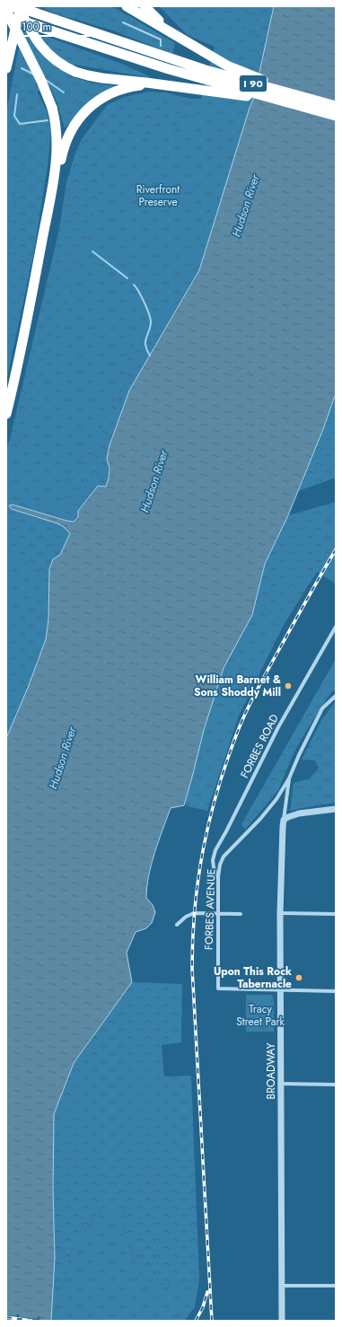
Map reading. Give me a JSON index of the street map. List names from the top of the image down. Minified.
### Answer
{"streets":{"highway":["I 90"],"street":["FORBES ROAD","FORBES AVENUE","BROADWAY"]},"crossings":[["FORBES ROAD","FORBES AVENUE"],["FORBES AVENUE","BROADWAY"]],"water":["Hudson River"],"parks":["Riverfront Preserve","Tracy Street Park"],"places":["William Barnet & Sons Shoddy Mill","Upon This Rock Tabernacle"],"scale_bar":"100 m"}
